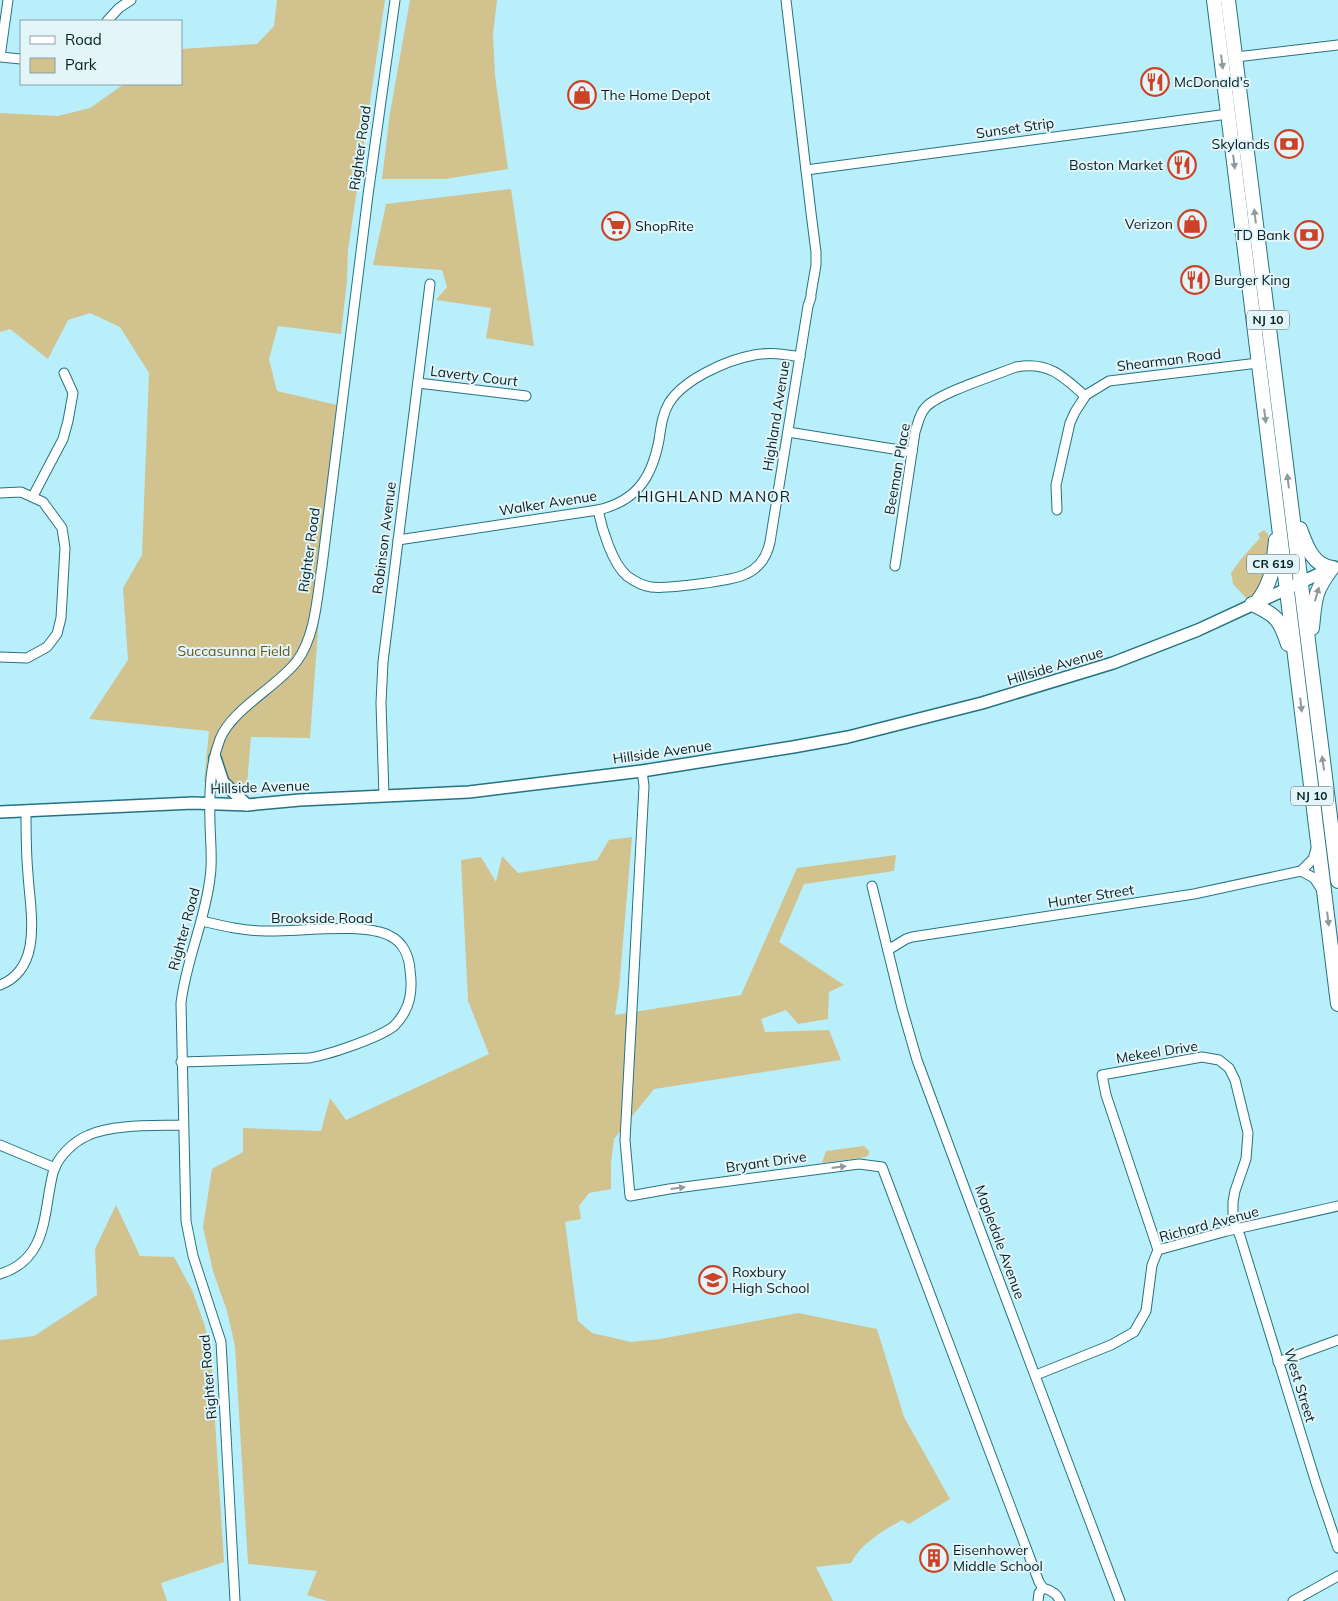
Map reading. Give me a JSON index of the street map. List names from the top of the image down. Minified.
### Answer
{"streets":{"highway":["NJ 10","CR 619"],"main road":["Hillside Avenue"],"street":["Sunset Strip","Righter Road","Shearman Road","Laverty Court","Highland Avenue","Beeman Place","Walker Avenue","Robinson Avenue","Hunter Street","Brookside Road","Mekeel Drive","Bryant Drive","Richard Avenue","Mapledale Avenue","West Street"]},"crossings":[["Sunset Strip","NJ 10"],["Sunset Strip","Highland Avenue"],["Righter Road","Hillside Avenue"],["Righter Road","Brookside Road"],["NJ 10","Shearman Road"],["NJ 10","CR 619"],["NJ 10","Hillside Avenue"],["Shearman Road","Beeman Place"],["Laverty Court","Robinson Avenue"],["Highland Avenue","Walker Avenue"],["Walker Avenue","Robinson Avenue"],["Robinson Avenue","Hillside Avenue"],["CR 619","Hillside Avenue"],["Hillside Avenue","Bryant Drive"],["Hunter Street","Mapledale Avenue"],["Mekeel Drive","Richard Avenue"],["Mekeel Drive","West Street"],["Richard Avenue","Mapledale Avenue"],["Richard Avenue","West Street"]],"one_way":["Bryant Drive"],"districts":["HIGHLAND MANOR"],"parks":["Succasunna Field"],"places":{"restaurant":["McDonald's","Boston Market","Burger King"],"shop":["The Home Depot","Verizon"],"bank":["Skylands","TD Bank"],"supermarket":["ShopRite"],"school or university":["Roxbury High School"],"building":["Eisenhower Middle School"]},"legend":["Road","Park"]}
